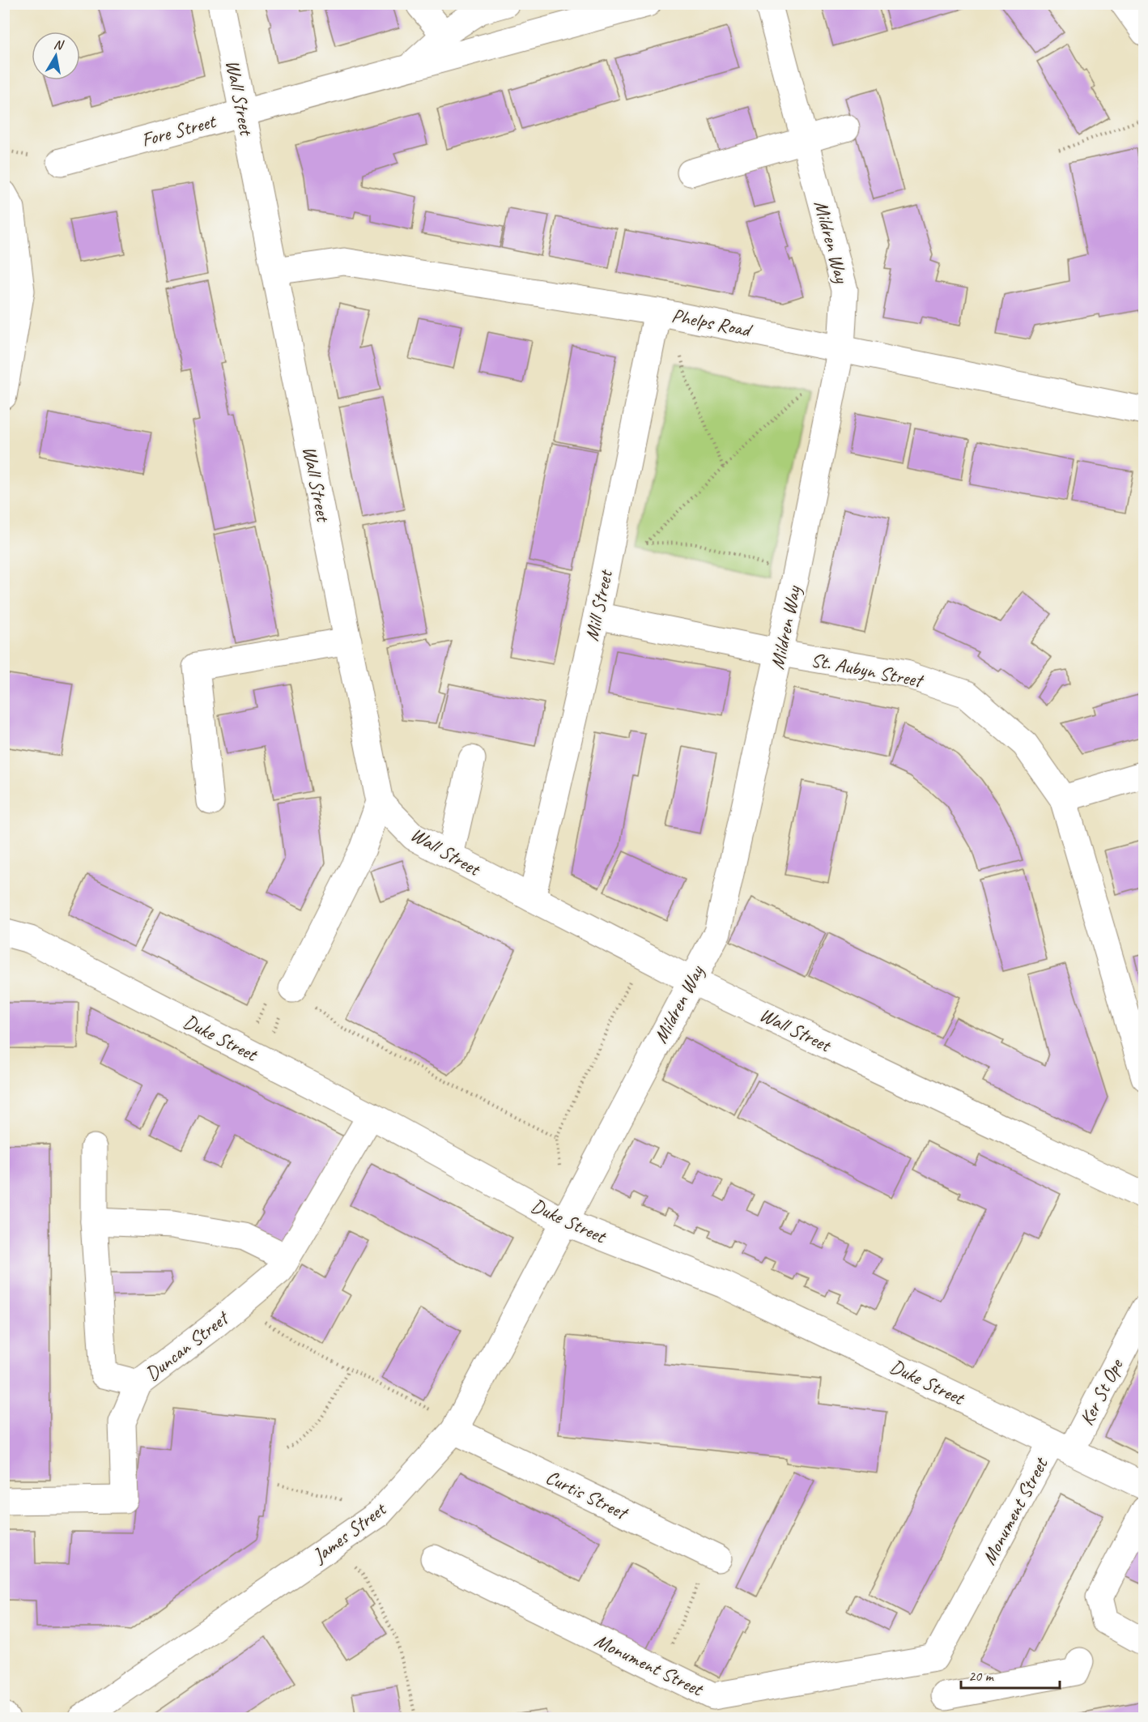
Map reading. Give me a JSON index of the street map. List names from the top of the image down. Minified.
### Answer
{"streets":{"street":["Wall Street","Fore Street","Mildren Way","Phelps Road","Mill Street","St. Aubyn Street","Duke Street","Duncan Street","Ker St Ope","Curtis Street","Monument Street","James Street"]},"crossings":[["Wall Street","Fore Street"],["Wall Street","Mildren Way"],["Wall Street","Phelps Road"],["Wall Street","Mill Street"],["Mildren Way","Phelps Road"],["Mildren Way","St. Aubyn Street"],["Mildren Way","Duke Street"],["Mildren Way","James Street"],["Phelps Road","Mill Street"],["Mill Street","St. Aubyn Street"],["Duke Street","Duncan Street"],["Duke Street","Ker St Ope"],["Duke Street","Monument Street"],["Duke Street","James Street"],["Ker St Ope","Monument Street"],["Curtis Street","James Street"]],"scale_bar":"20 m","north":"top"}
